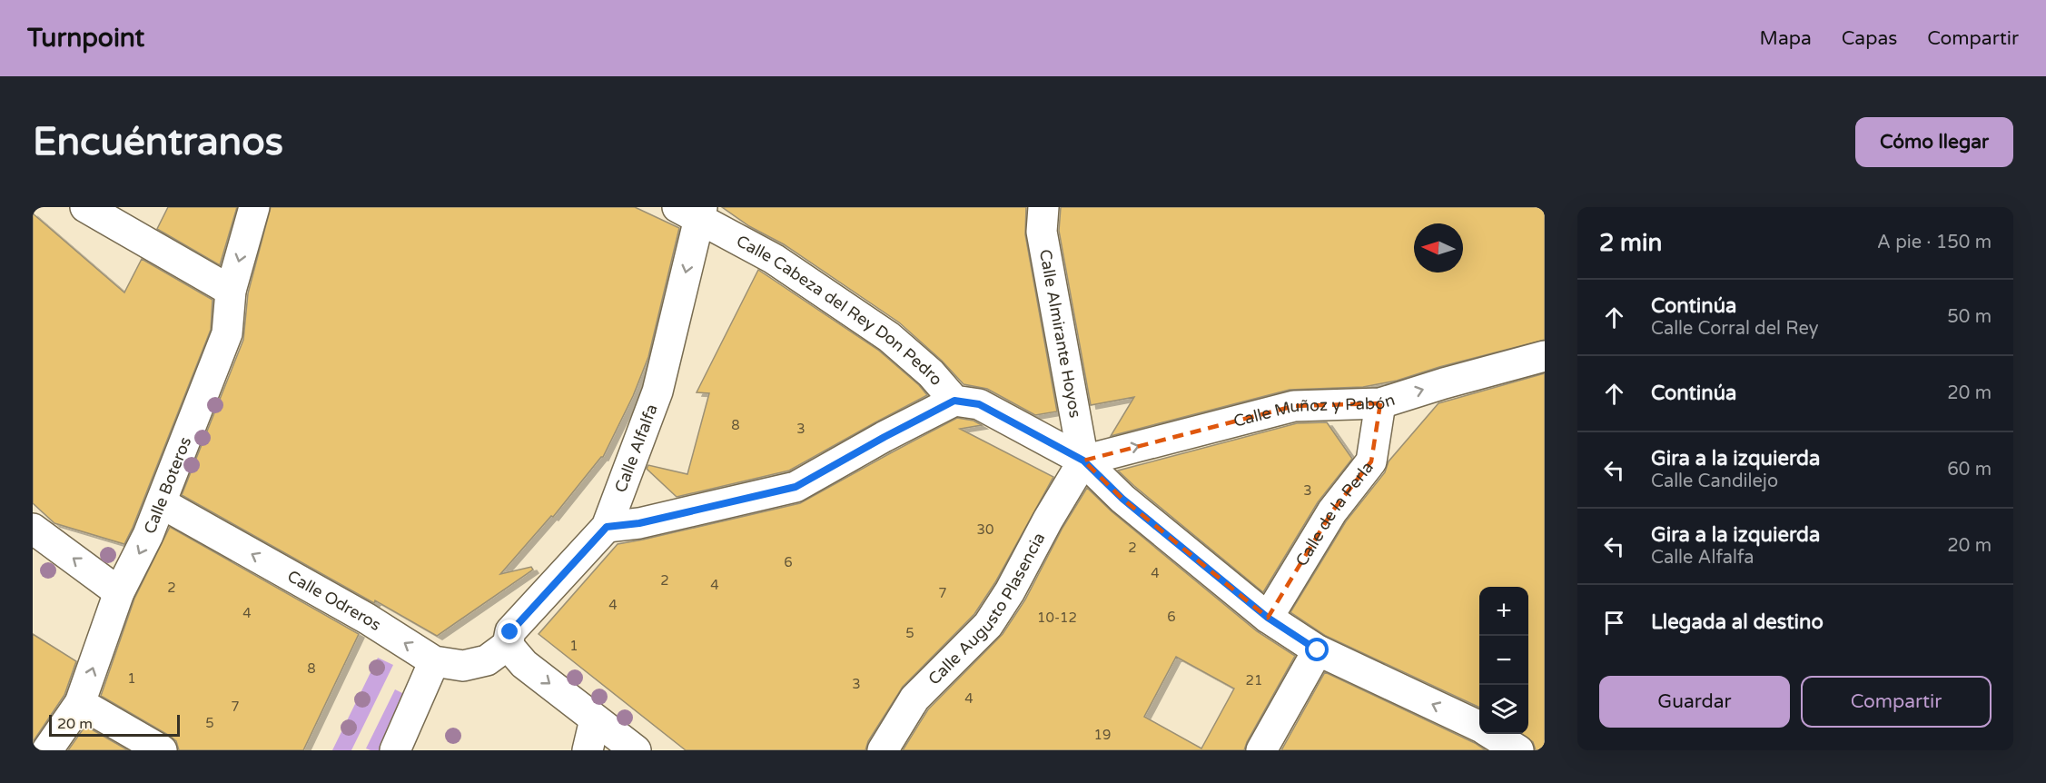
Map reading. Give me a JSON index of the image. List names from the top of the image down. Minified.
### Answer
{"streets":{"street":["Calle Cabeza del Rey Don Pedro","Calle Almirante Hoyos","Calle Muñoz y Pabón","Calle Alfalfa","Calle Boteros","Calle de la Perla","Calle Odreros","Calle Augusto Plasencia"]},"crossings":[["Calle Cabeza del Rey Don Pedro","Calle Almirante Hoyos"],["Calle Cabeza del Rey Don Pedro","Calle Muñoz y Pabón"],["Calle Cabeza del Rey Don Pedro","Calle Alfalfa"],["Calle Cabeza del Rey Don Pedro","Calle de la Perla"],["Calle Cabeza del Rey Don Pedro","Calle Augusto Plasencia"],["Calle Almirante Hoyos","Calle Muñoz y Pabón"],["Calle Almirante Hoyos","Calle Augusto Plasencia"],["Calle Muñoz y Pabón","Calle de la Perla"],["Calle Muñoz y Pabón","Calle Augusto Plasencia"],["Calle Alfalfa","Calle Odreros"],["Calle Boteros","Calle Odreros"]],"one_way":["Calle Muñoz y Pabón","Calle Alfalfa"],"house_numbers":["8","3","3","30","2","6","4","2","4","2","7","4","4","6","10-12","5","1","8","1","21","3","4","7","5","19"],"scale_bar":"20 m","north":"left","page":{"header":"Turnpoint","nav":["Mapa","Capas","Compartir"],"buttons":["Cómo llegar",["Guardar","Compartir"]],"title":"Encuéntranos","heading":["2 min","A pie · 150 m"],"list":[["Continúa","Calle Corral del Rey","50 m"],["Continúa","20 m"],["Gira a la izquierda","Calle Candilejo","60 m"],["Gira a la izquierda","Calle Alfalfa","20 m"],"Llegada al destino"],"map_buttons":["+","−"],"scale":"20 m"}}
